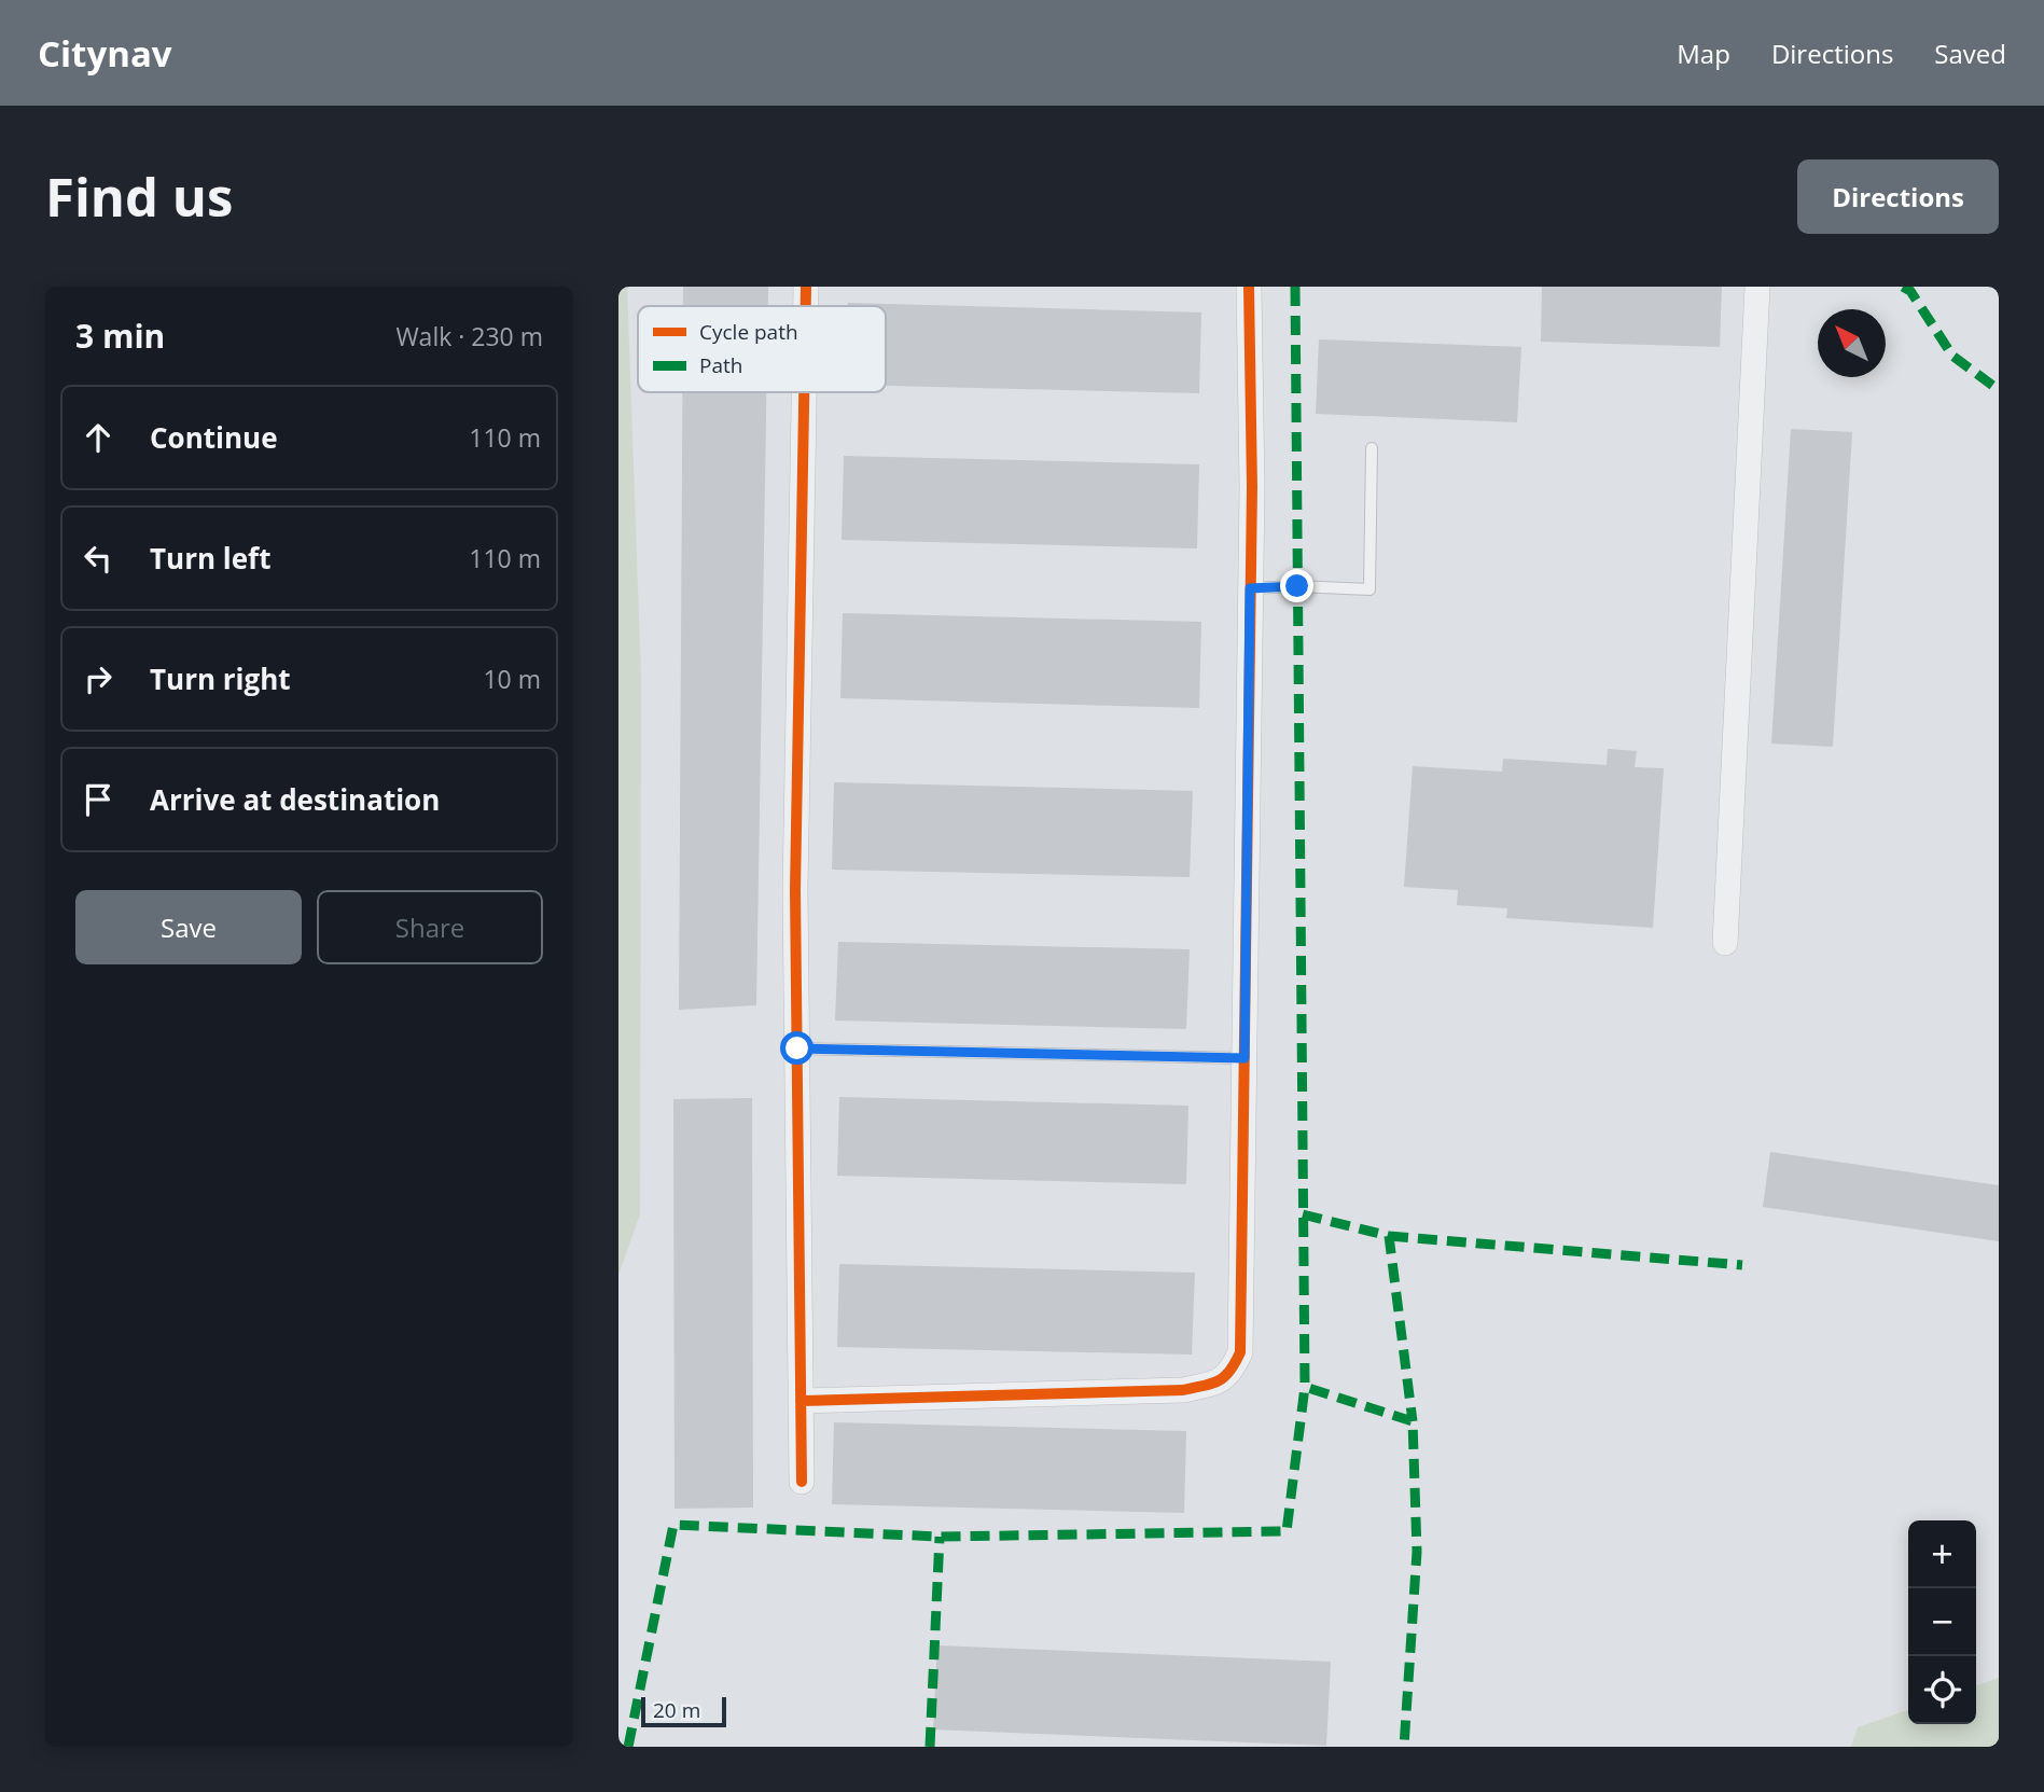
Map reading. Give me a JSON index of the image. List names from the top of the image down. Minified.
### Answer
{"legend":["Cycle path","Path"],"scale_bar":"20 m","north":"top left","page":{"header":"Citynav","nav":["Map","Directions","Saved"],"buttons":["Directions",["Save","Share"]],"title":"Find us","heading":["3 min","Walk · 230 m"],"list":[["Continue","110 m"],["Turn left","110 m"],["Turn right","10 m"],"Arrive at destination"],"map_buttons":["+","−"],"scale":"20 m"}}
